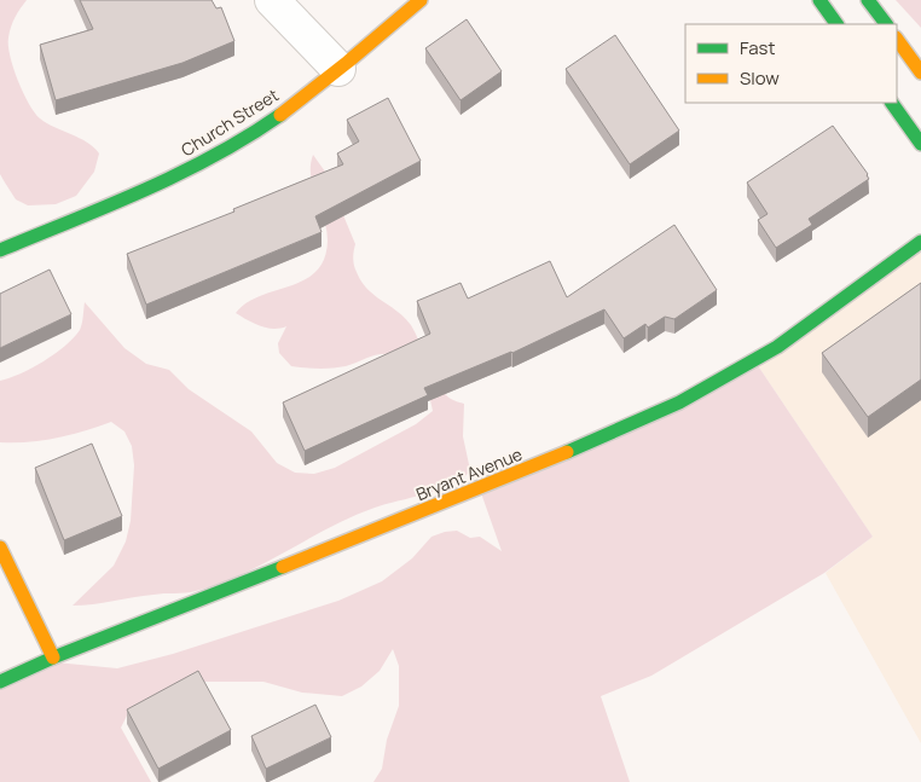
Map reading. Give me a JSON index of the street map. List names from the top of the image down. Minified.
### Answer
{"streets":{"main road":["Church Street","Bryant Avenue"]},"legend":["Fast","Slow"]}
